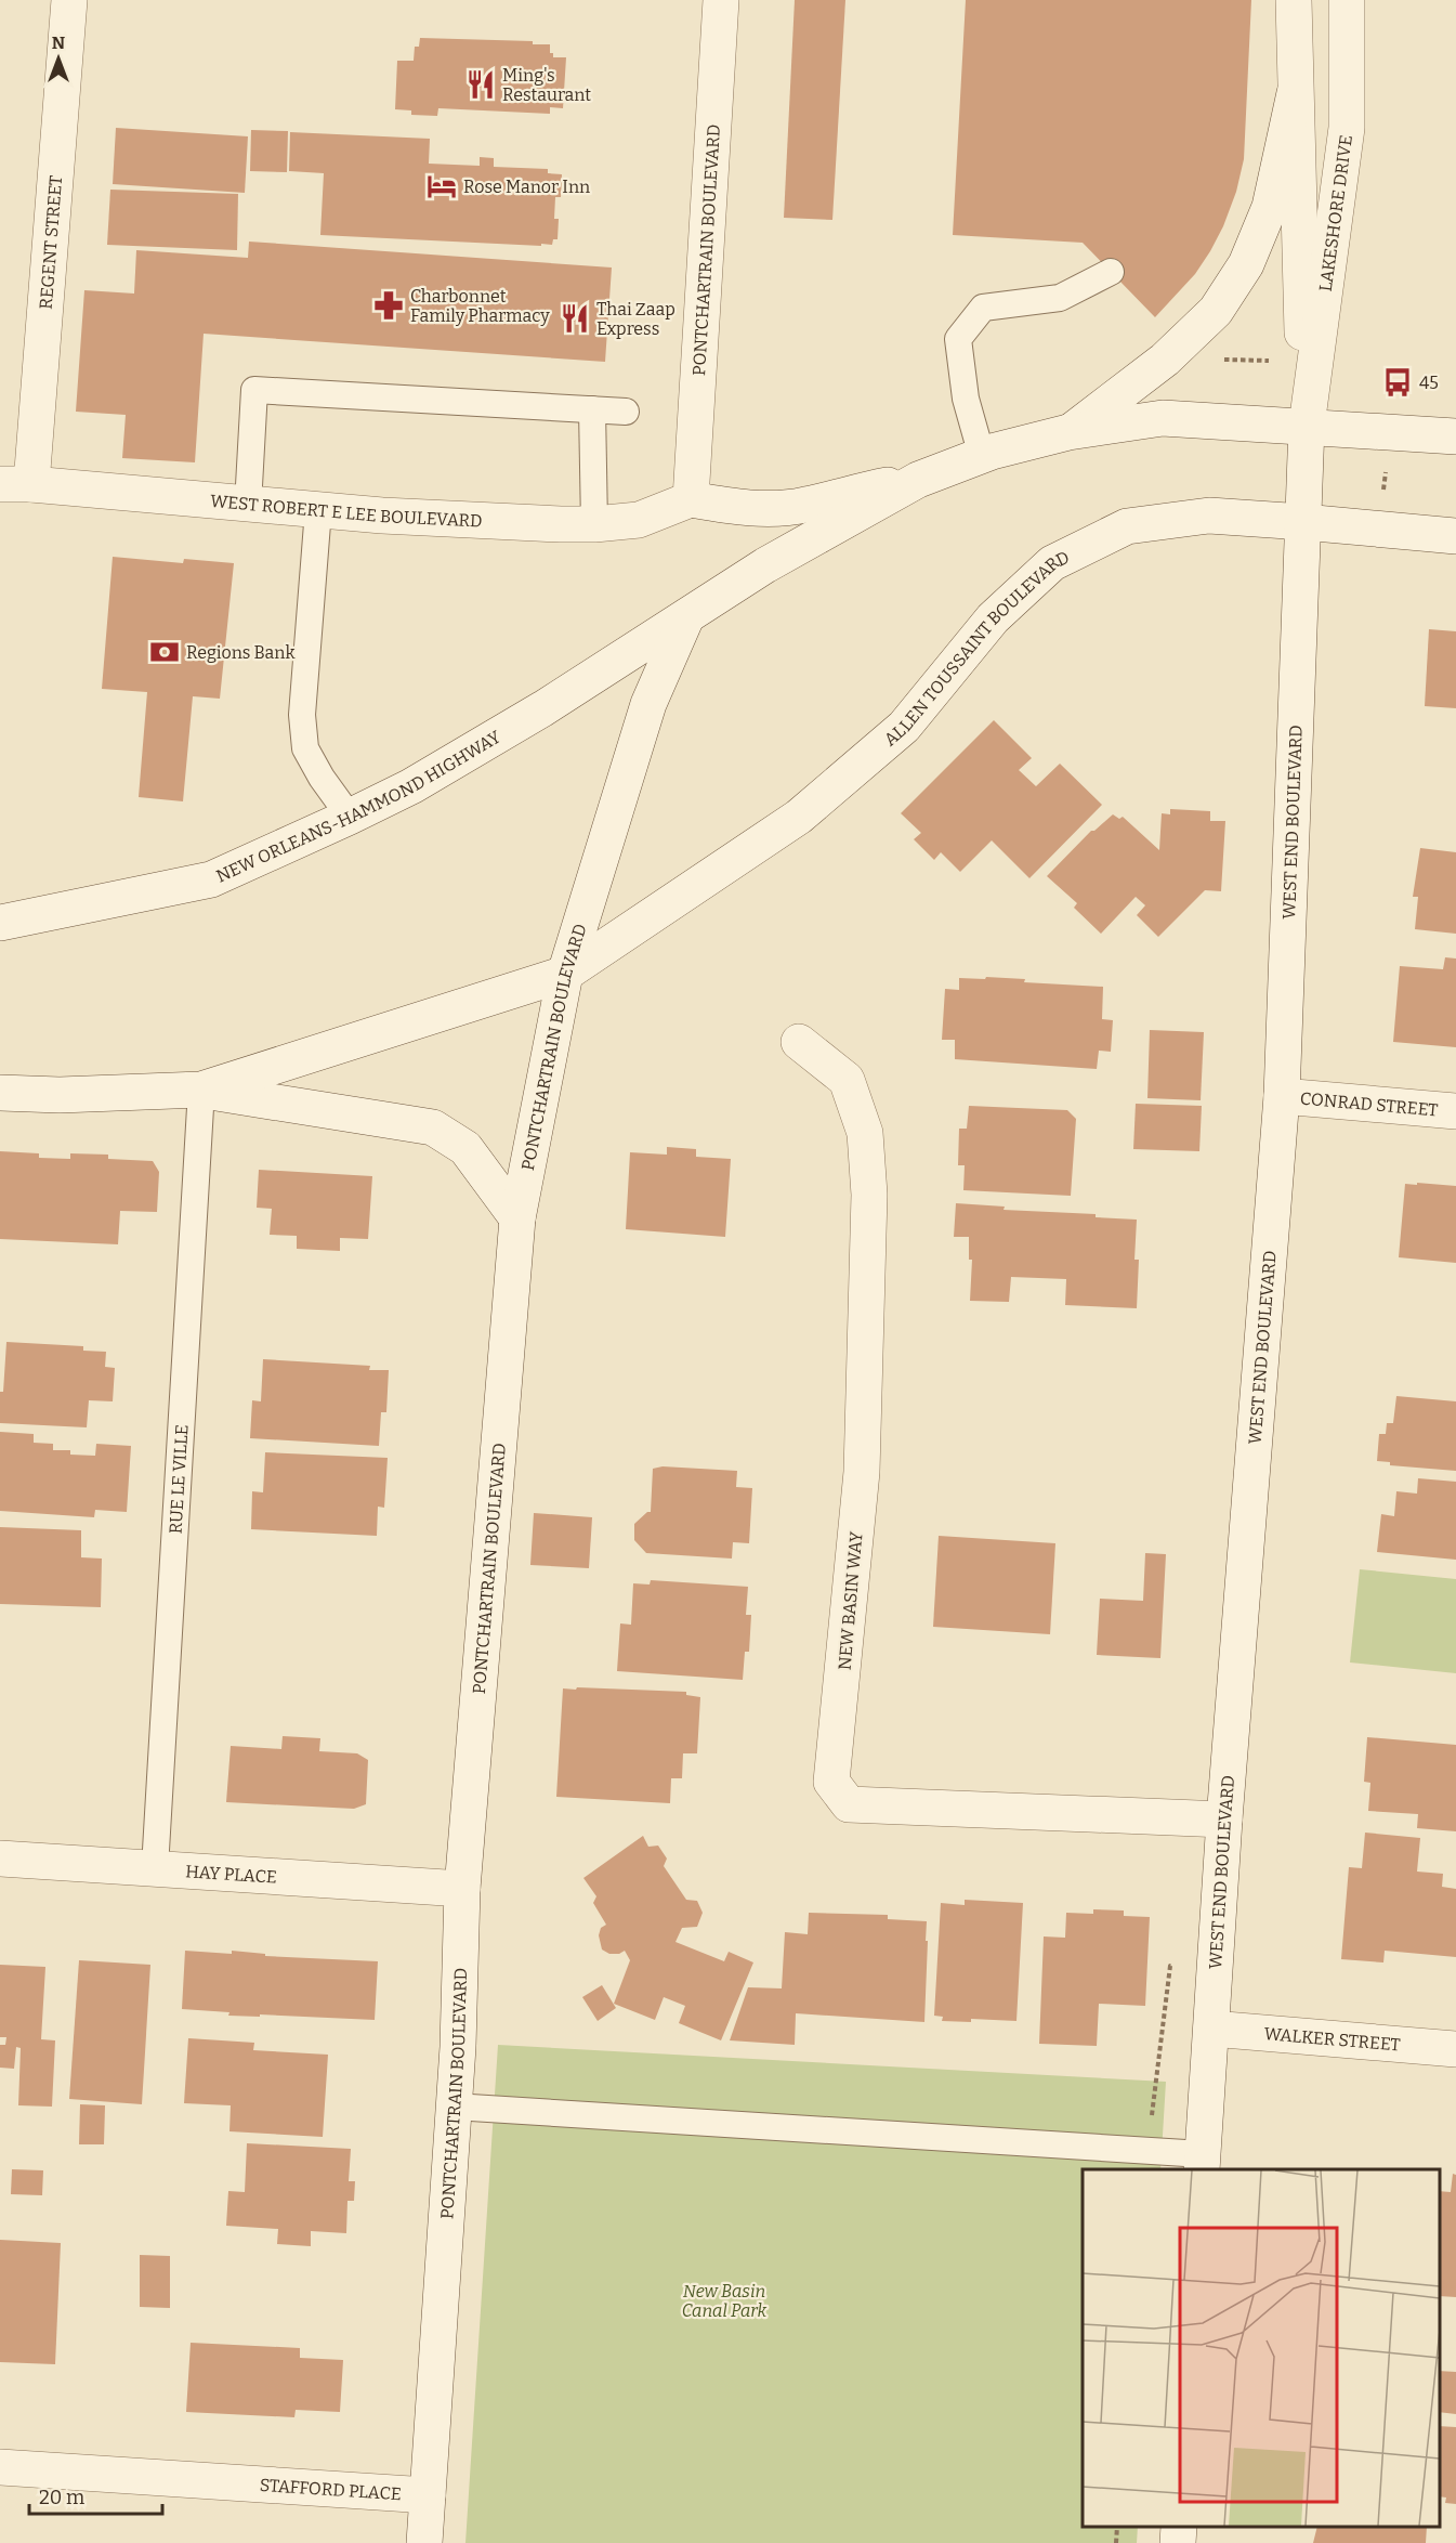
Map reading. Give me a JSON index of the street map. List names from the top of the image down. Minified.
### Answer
{"streets":{"main road":["LAKESHORE DRIVE","REGENT STREET","PONTCHARTRAIN BOULEVARD","WEST ROBERT E LEE BOULEVARD","ALLEN TOUSSAINT BOULEVARD","NEW ORLEANS-HAMMOND HIGHWAY","WEST END BOULEVARD","CONRAD STREET","NEW BASIN WAY","HAY PLACE","WALKER STREET","STAFFORD PLACE"],"lane":["RUE LE VILLE"]},"crossings":[["LAKESHORE DRIVE","ALLEN TOUSSAINT BOULEVARD"],["LAKESHORE DRIVE","WEST END BOULEVARD"],["REGENT STREET","WEST ROBERT E LEE BOULEVARD"],["PONTCHARTRAIN BOULEVARD","WEST ROBERT E LEE BOULEVARD"],["PONTCHARTRAIN BOULEVARD","ALLEN TOUSSAINT BOULEVARD"],["PONTCHARTRAIN BOULEVARD","NEW ORLEANS-HAMMOND HIGHWAY"],["PONTCHARTRAIN BOULEVARD","HAY PLACE"],["PONTCHARTRAIN BOULEVARD","STAFFORD PLACE"],["ALLEN TOUSSAINT BOULEVARD","WEST END BOULEVARD"],["WEST END BOULEVARD","CONRAD STREET"],["WEST END BOULEVARD","NEW BASIN WAY"],["WEST END BOULEVARD","WALKER STREET"],["RUE LE VILLE","HAY PLACE"]],"parks":["New Basin Canal Park"],"places":{"restaurant":["Ming's Restaurant","Thai Zaap Express"],"hotel":["Rose Manor Inn"],"pharmacy":["Charbonnet Family Pharmacy"],"bus stop":["45"],"bank":["Regions Bank"]},"scale_bar":"20 m","north":"top"}
